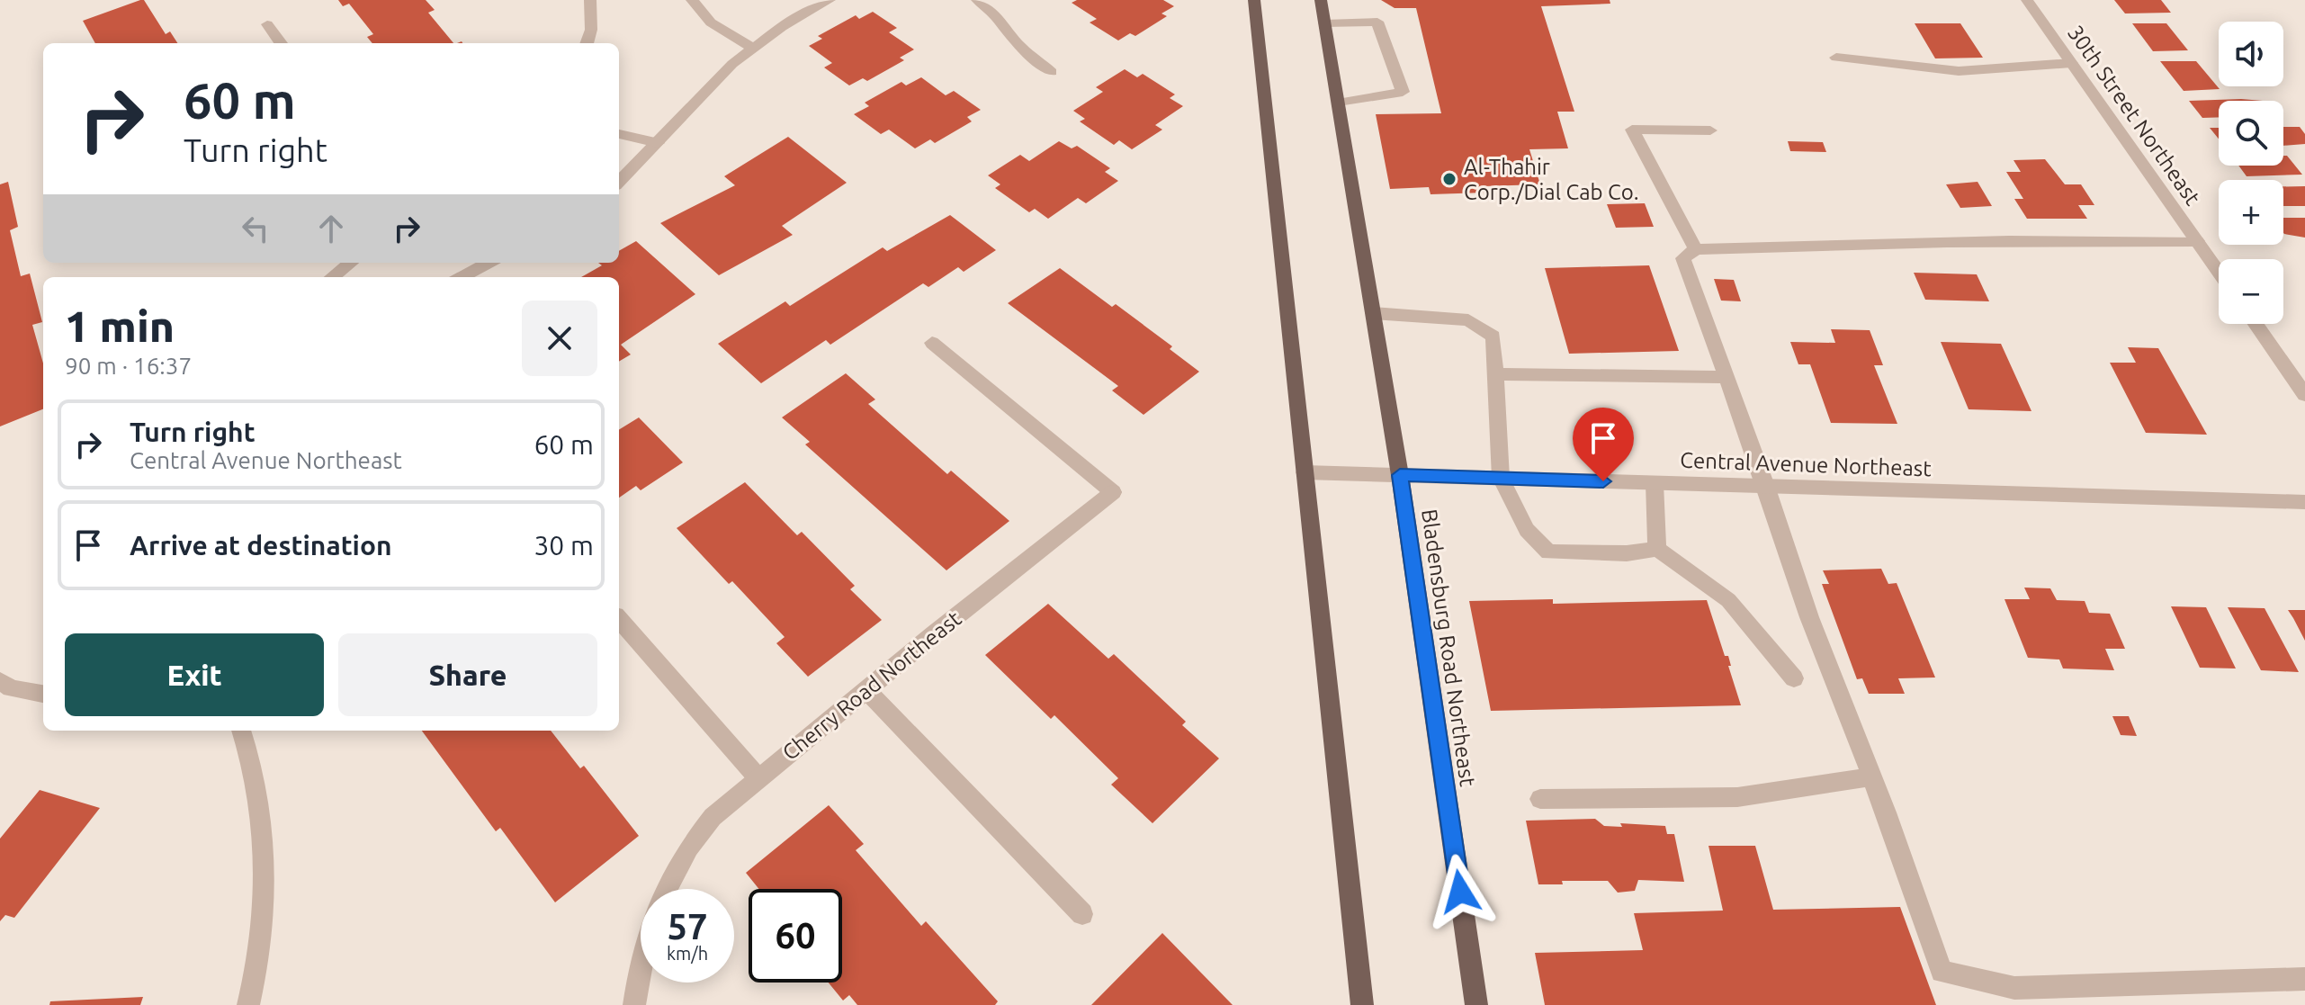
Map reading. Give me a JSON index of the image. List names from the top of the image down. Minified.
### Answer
{"streets":{"main road":["Bladensburg Road Northeast"],"street":["30th Street Northeast","Central Avenue Northeast","Cherry Road Northeast"]},"crossings":[["Central Avenue Northeast","Bladensburg Road Northeast"]],"places":["Al-Thahir Corp./Dial Cab Co."],"page":{"map_buttons":["+","−"],"turn":["60 m","Turn right"],"heading":["1 min","90 m · 16:37"],"list":[{"name":"Turn right","note":"Central Avenue Northeast","value":"60 m"},{"name":"Arrive at destination","value":"30 m"}],"buttons":["Exit","Share"],"speed":"57 km/h","limit":"60"}}
